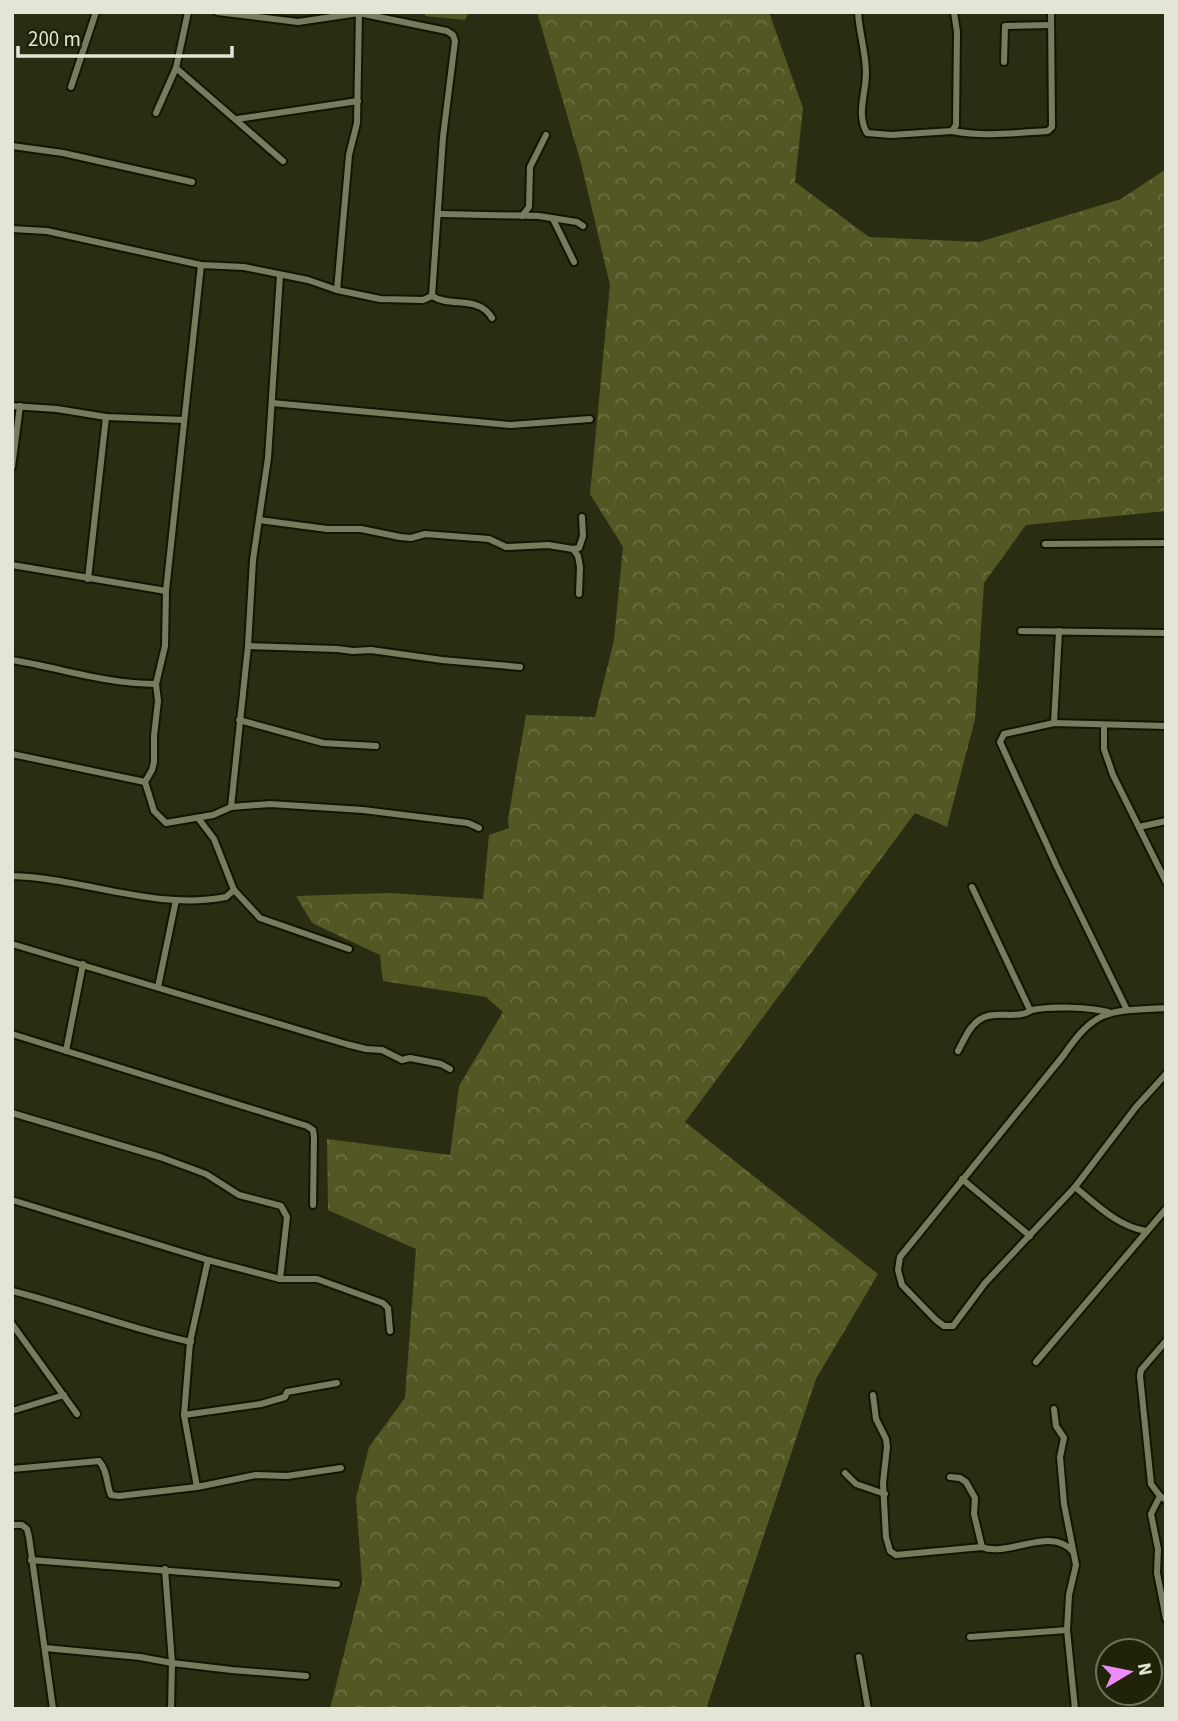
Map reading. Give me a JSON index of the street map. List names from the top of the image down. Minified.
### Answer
{"scale_bar":"200 m","north":"right"}
